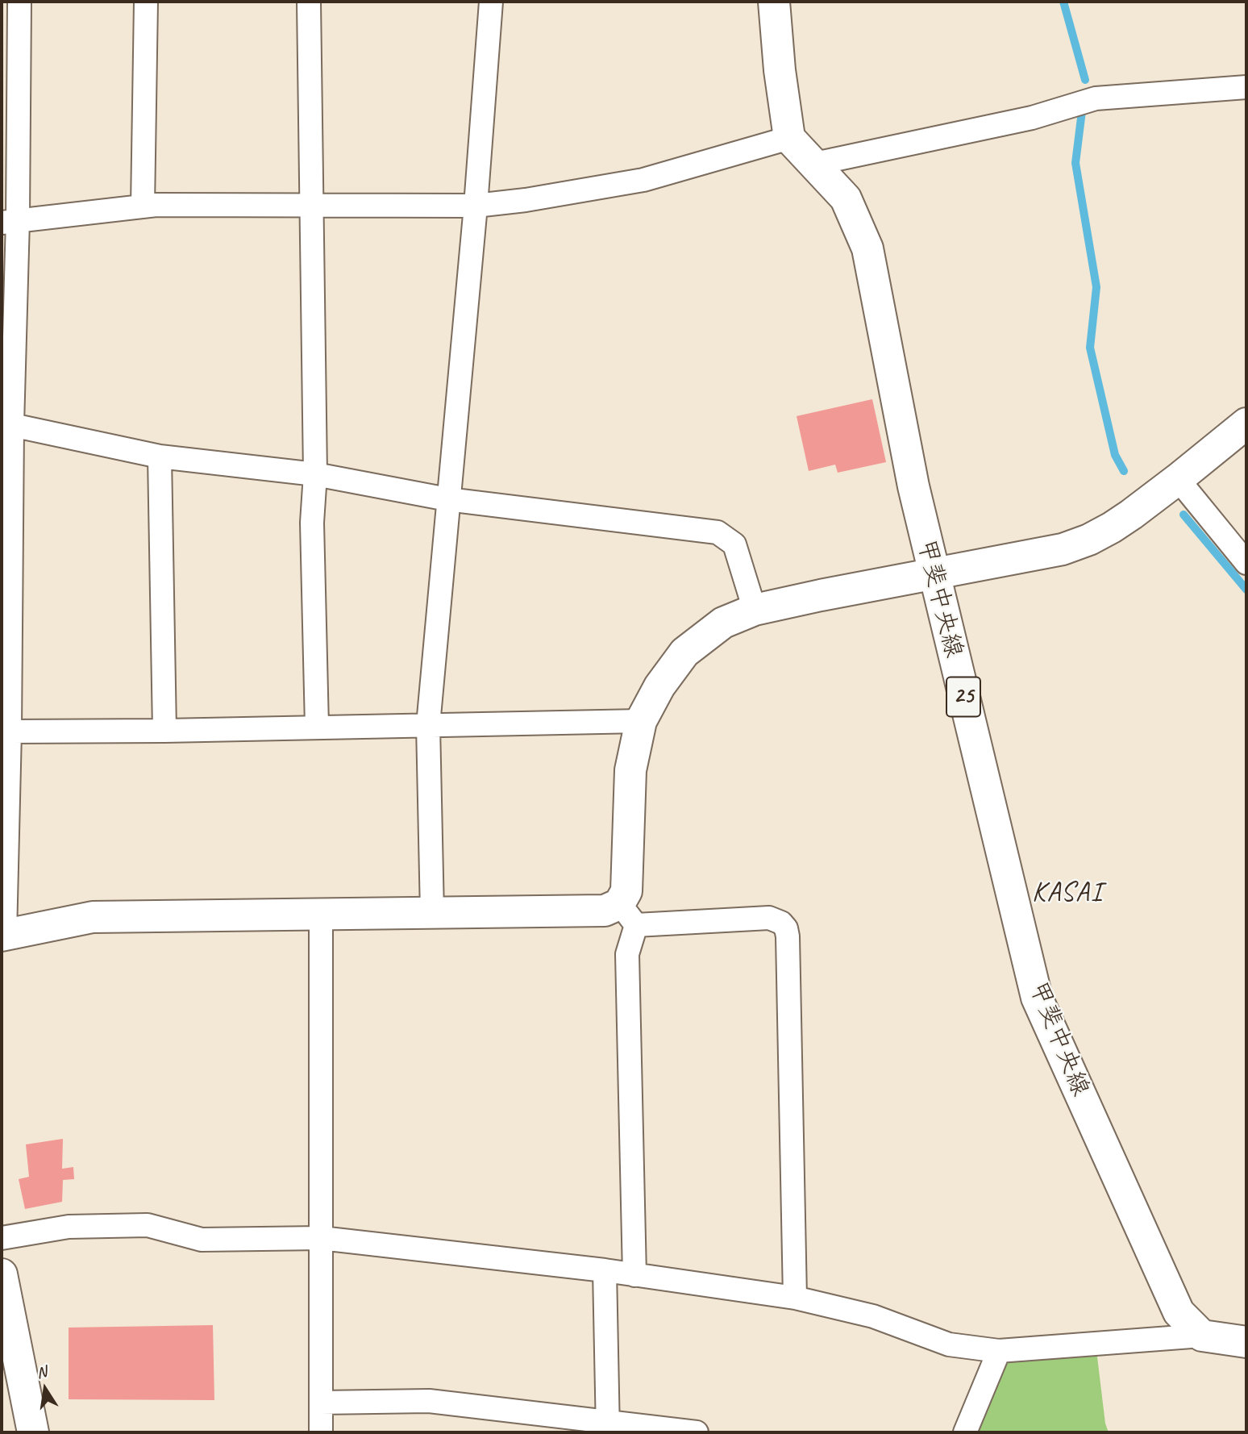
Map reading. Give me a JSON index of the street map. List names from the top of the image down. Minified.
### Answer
{"streets":{"main road":["甲斐中央線","25"]},"districts":["KASAI"],"north":"top"}
